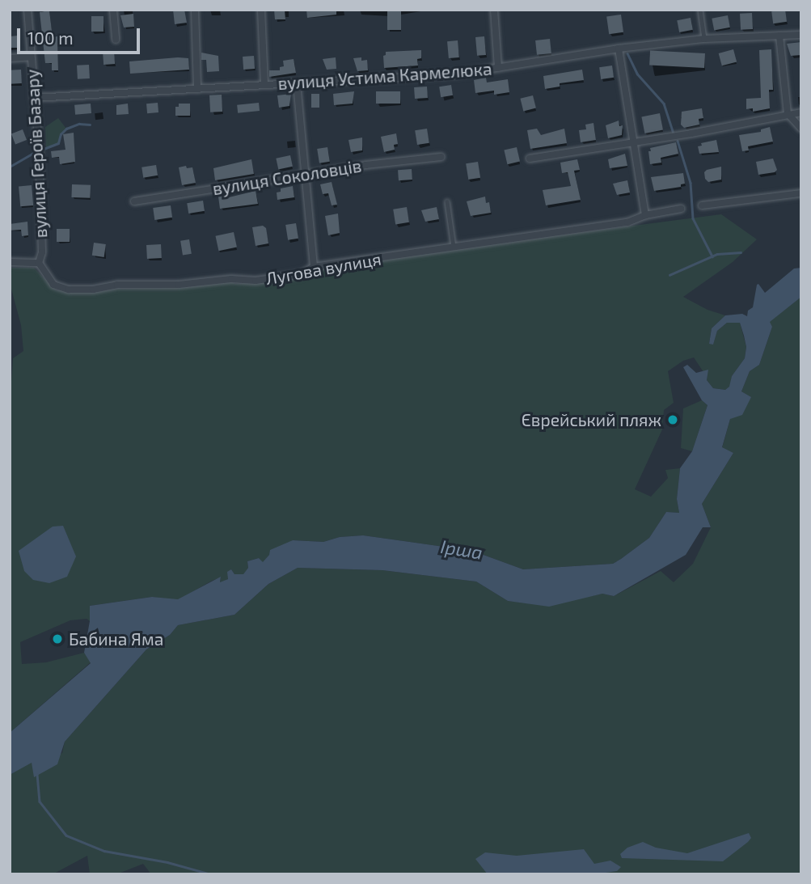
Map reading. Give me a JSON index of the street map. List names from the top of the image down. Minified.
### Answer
{"streets":{"street":["вулиця Устима Кармелюка","вулиця Героїв Базару","вулиця Соколовців","Лугова вулиця"]},"crossings":[["вулиця Устима Кармелюка","вулиця Героїв Базару"],["вулиця Героїв Базару","Лугова вулиця"]],"water":["Ірша"],"places":["Єврейський пляж","Бабина Яма"],"scale_bar":"100 m"}
